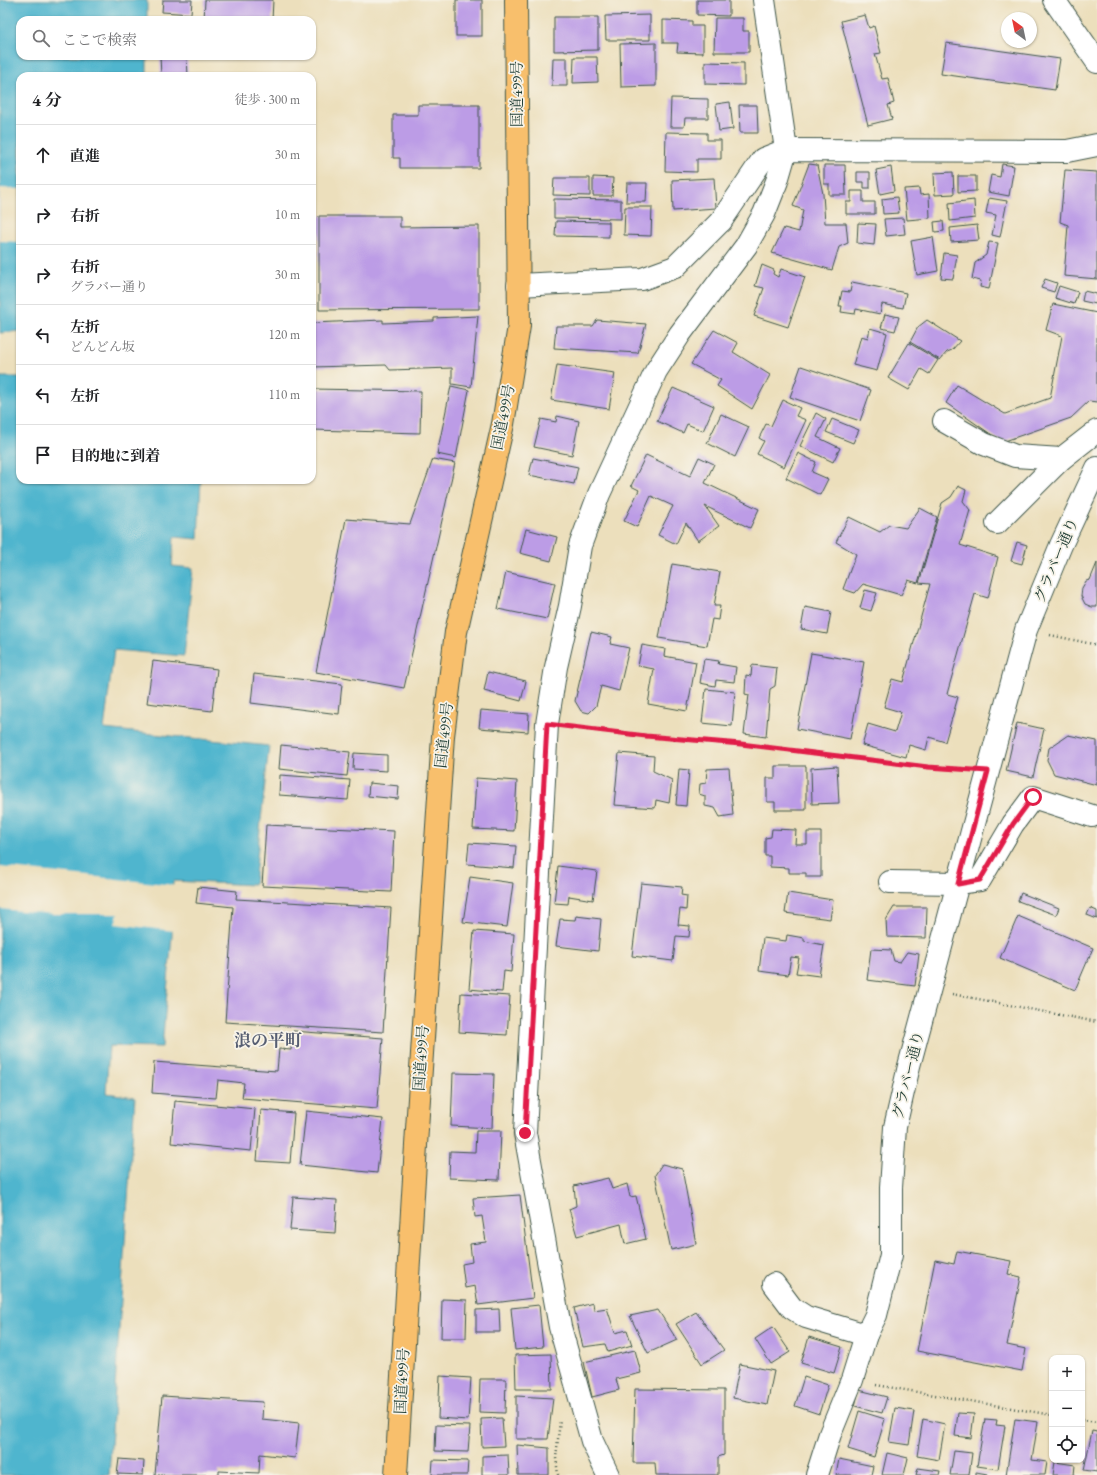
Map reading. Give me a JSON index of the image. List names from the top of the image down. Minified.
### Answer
{"streets":{"highway":["国道499号"],"street":["グラバー通り"]},"districts":["浪の平町"],"north":"top left","page":{"search":"ここで検索","heading":["4 分","徒歩 · 300 m"],"list":[["直進","30 m"],["右折","10 m"],["右折","グラバー通り","30 m"],["左折","どんどん坂","120 m"],["左折","110 m"],"目的地に到着"],"map_buttons":["+","−"]}}
